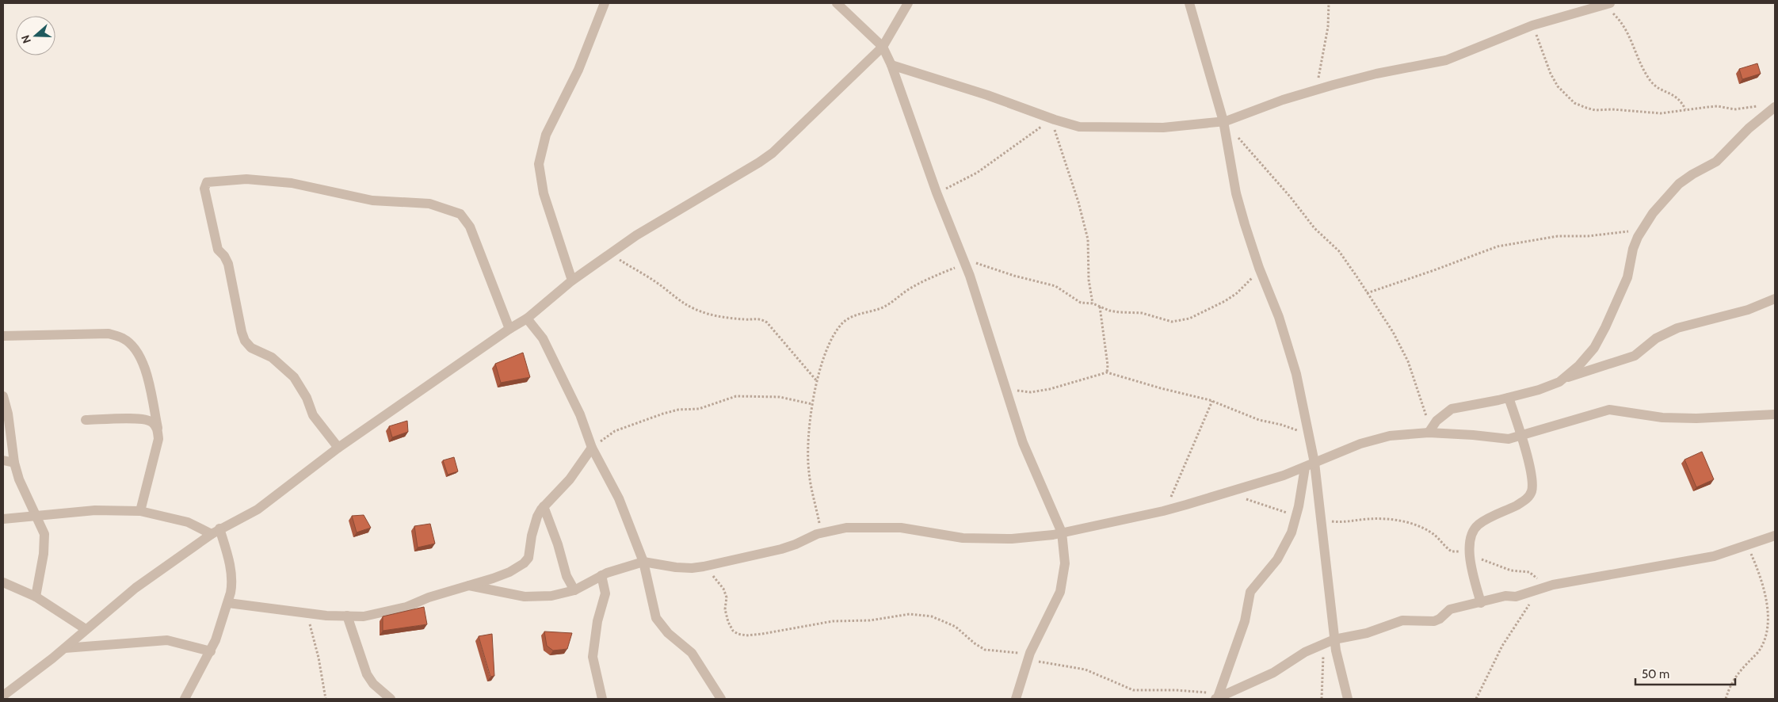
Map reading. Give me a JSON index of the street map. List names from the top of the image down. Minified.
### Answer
{"scale_bar":"50 m","north":"left"}
